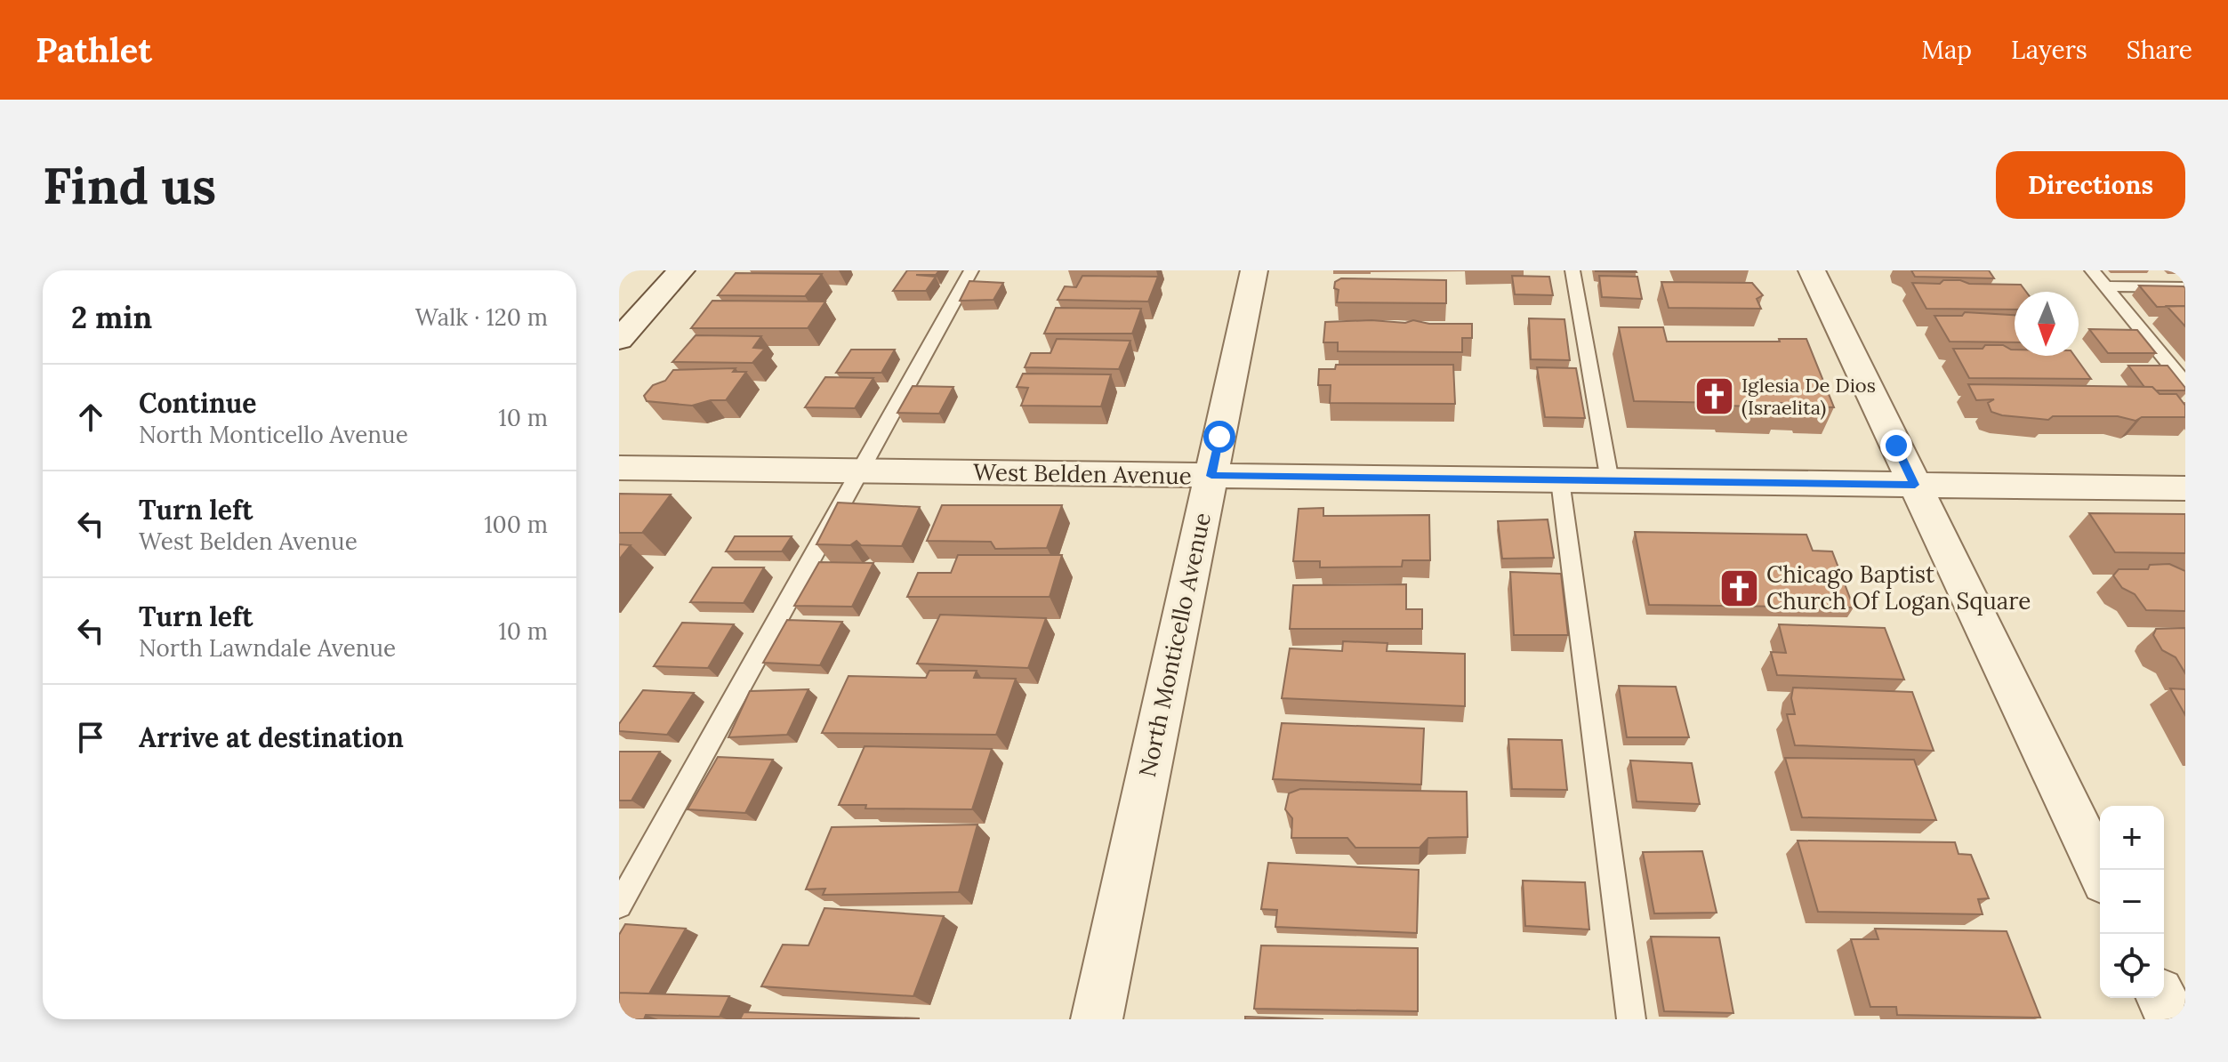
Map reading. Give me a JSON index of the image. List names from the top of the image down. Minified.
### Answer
{"streets":{"street":["West Belden Avenue","North Monticello Avenue"]},"crossings":[["West Belden Avenue","North Monticello Avenue"]],"places":{"church":["Iglesia De Dios (Israelita)","Chicago Baptist Church Of Logan Square"]},"north":"bottom","page":{"header":"Pathlet","nav":["Map","Layers","Share"],"buttons":"Directions","title":"Find us","heading":["2 min","Walk · 120 m"],"list":[["Continue","North Monticello Avenue","10 m"],["Turn left","West Belden Avenue","100 m"],["Turn left","North Lawndale Avenue","10 m"],"Arrive at destination"],"map_buttons":["+","−"]}}
